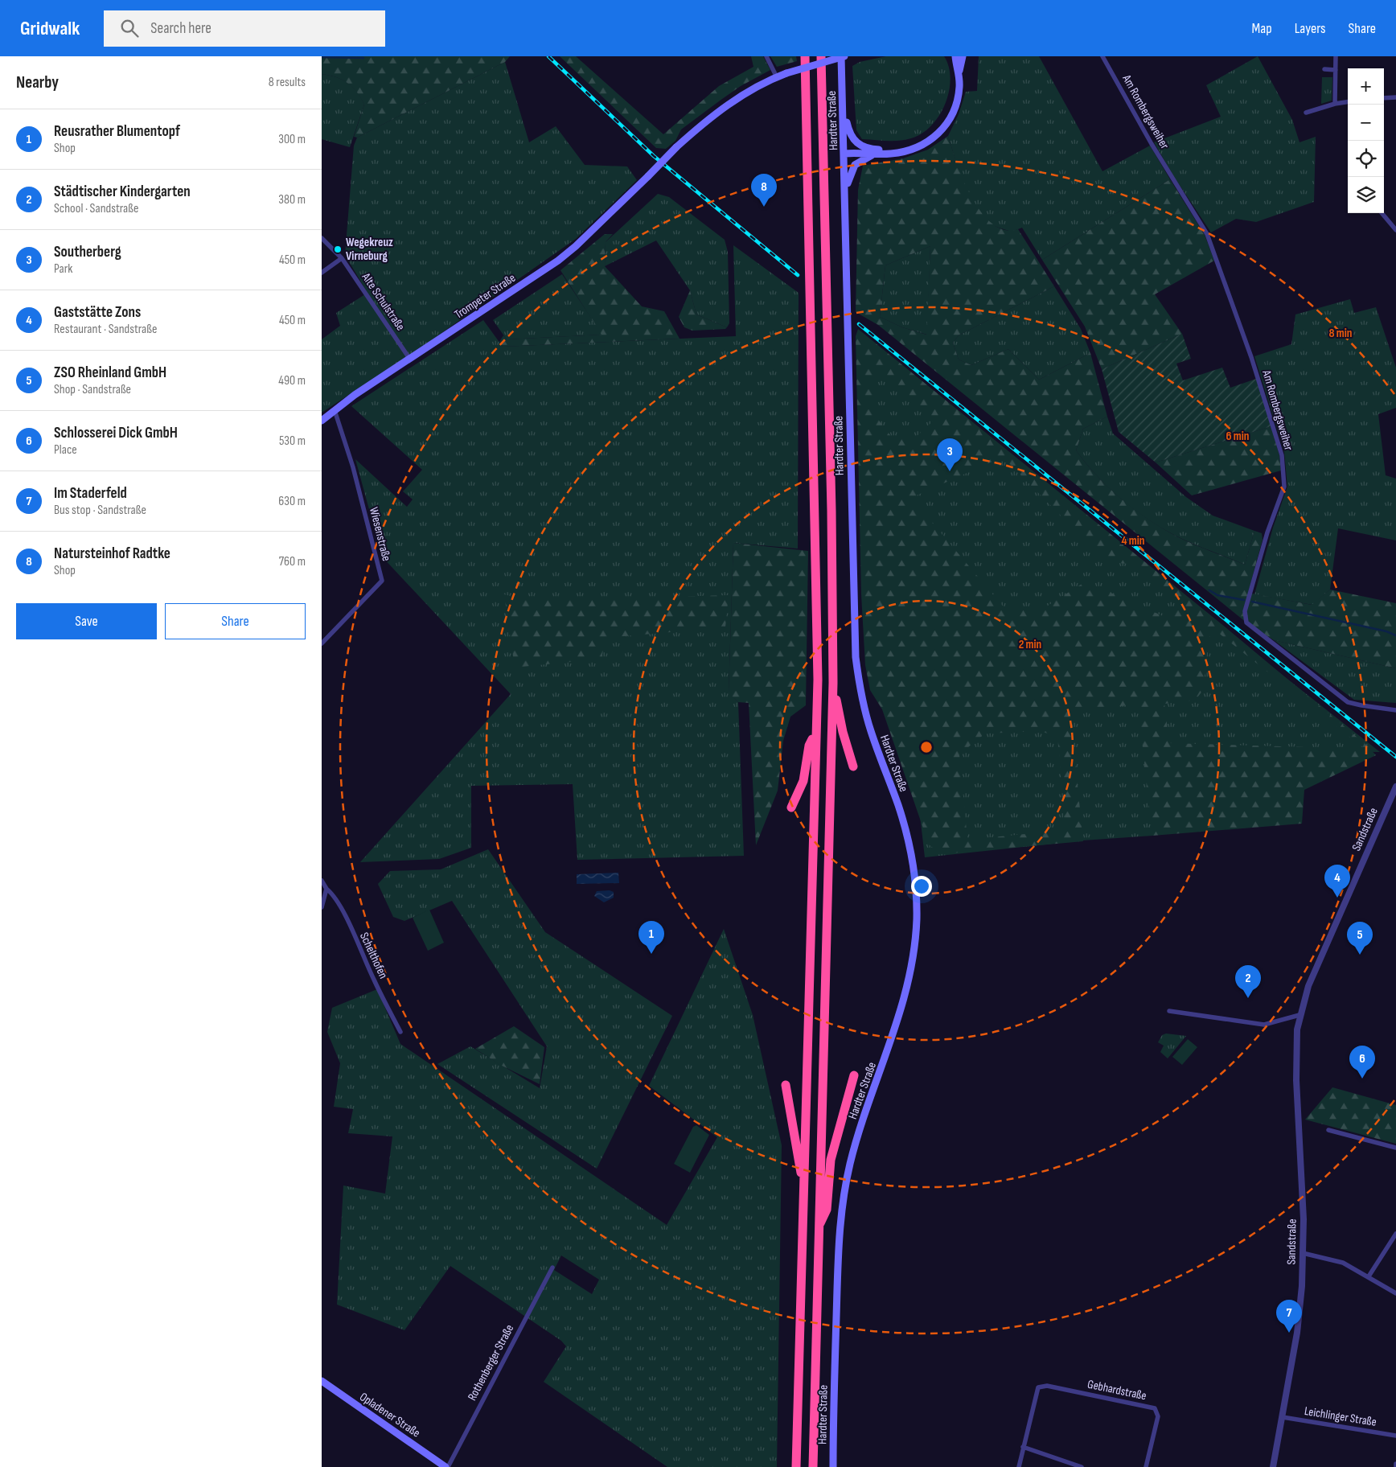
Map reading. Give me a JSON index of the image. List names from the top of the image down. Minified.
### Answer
{"streets":{"main road":["Hardter Straße","Trompeter Straße","Opladener Straße"],"street":["Am Rombergsweiher","Alte Schulstraße","Wiesenstraße","Sandstraße","Schelthofen","Rothenberger Straße","Gebhardstraße","Leichlinger Straße"]},"crossings":[["Trompeter Straße","Alte Schulstraße"],["Trompeter Straße","Wiesenstraße"],["Sandstraße","Leichlinger Straße"],["Rothenberger Straße","Opladener Straße"]],"places":["Wegekreuz Virneburg"],"page":{"header":"Gridwalk","search":"Search here","nav":["Map","Layers","Share"],"heading":["Nearby","8 results"],"map_buttons":["+","−"],"list":[{"mark":"1","name":"Reusrather Blumentopf","note":"Shop","value":"300 m"},{"mark":"2","name":"Städtischer Kindergarten","note":"School · Sandstraße","value":"380 m"},{"mark":"3","name":"Southerberg","note":"Park","value":"450 m"},{"mark":"4","name":"Gaststätte Zons","note":"Restaurant · Sandstraße","value":"450 m"},{"mark":"5","name":"ZSO Rheinland GmbH","note":"Shop · Sandstraße","value":"490 m"},{"mark":"6","name":"Schlosserei Dick GmbH","note":"Place","value":"530 m"},{"mark":"7","name":"Im Staderfeld","note":"Bus stop · Sandstraße","value":"630 m"},{"mark":"8","name":"Natursteinhof Radtke","note":"Shop","value":"760 m"}],"pins":["8","3","4","1","5","2","6","7"],"buttons":["Save","Share"]},"rings":["8 min","6 min","4 min","2 min"]}
